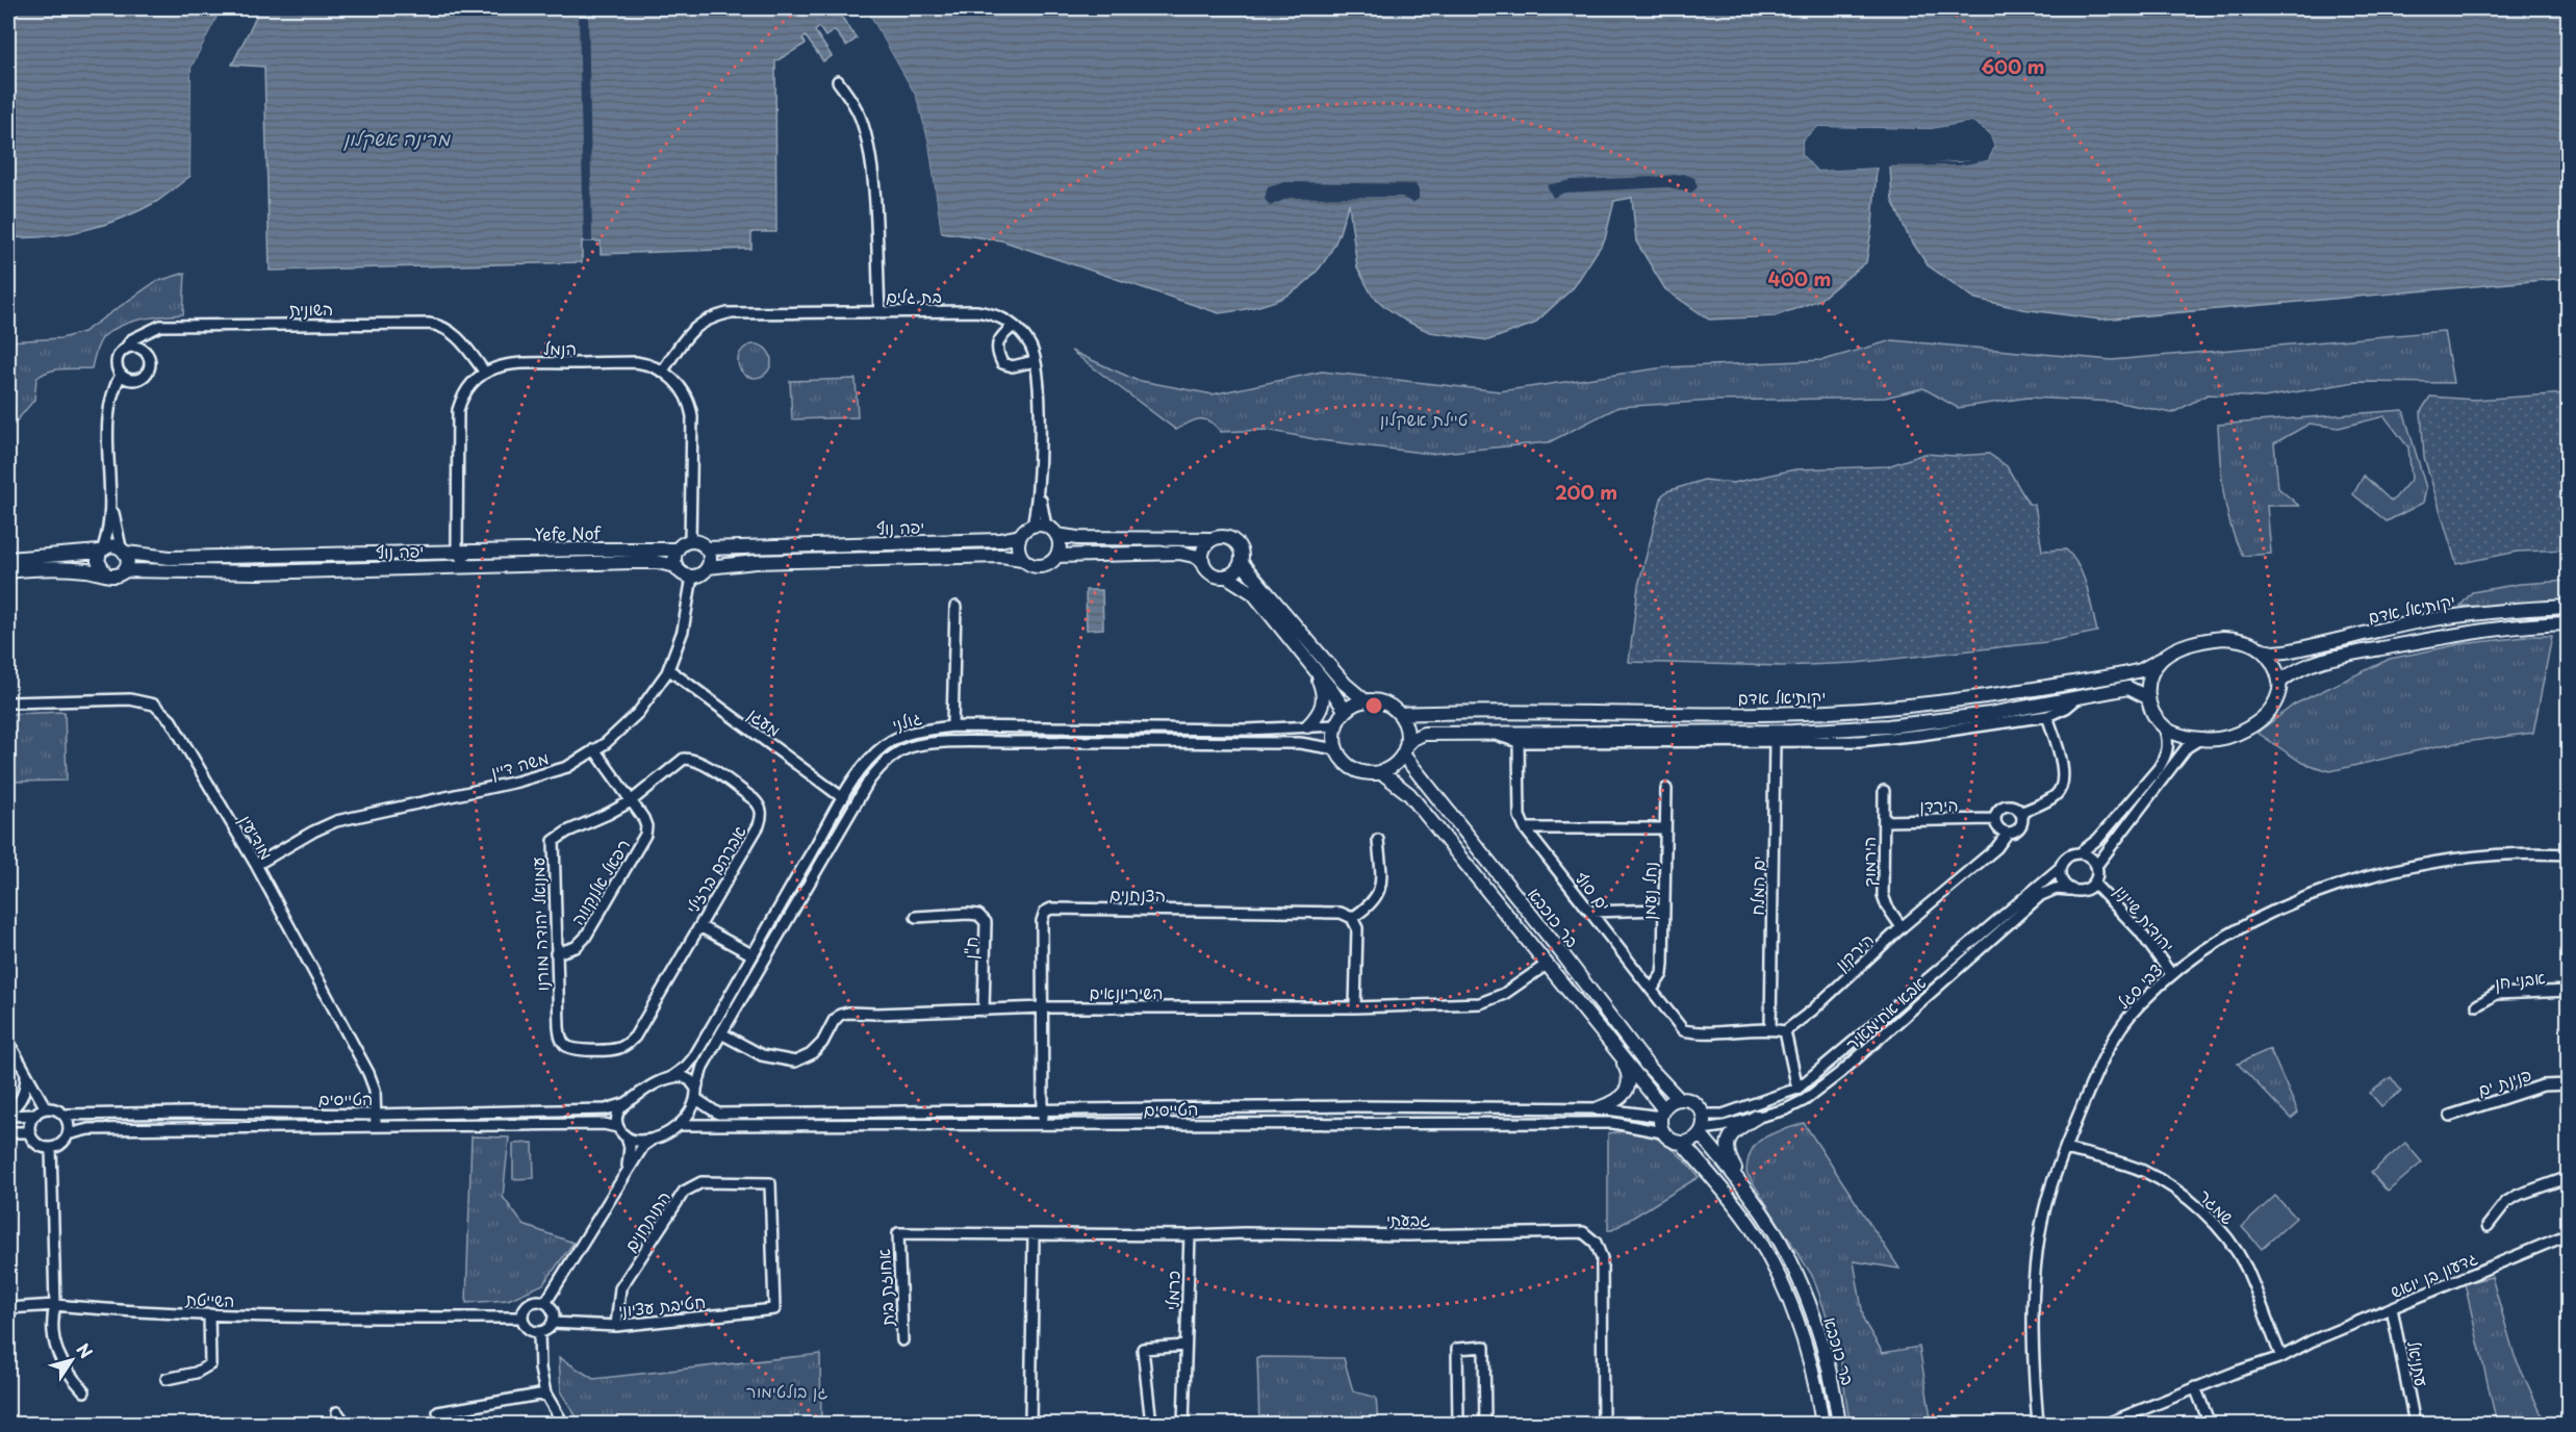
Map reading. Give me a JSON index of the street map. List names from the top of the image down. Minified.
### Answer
{"streets":{"main road":["יפה נוף","Yefe Nof","יקותיאל אדם","בר כוכבא"],"street":["בת גלים","השונית","הנמל","גולני","מעגן","משה דיין","הירדן","מודיעין","הירמוך","אברהם ברזילי","רפאל אלנקווה","ים המלח","ים סוף","נחל נעמן","הצנחנים","יהודית שיינין","עמנואל יהודה מורנו","ח\"ן","הירקון","אבני חן","צבי סגל","השיריונאים","אבא אחימאיר","פנינת ים","הטייסים","שמגר","גבעתי","התותחנים","גדעון בן יואש","אחוזת בית","כרמלי","השייטת","חטיבת עציוני","עתניאל"]},"crossings":[["בת גלים","הנמל"],["בת גלים","יפה נוף"],["השונית","הנמל"],["הנמל","יפה נוף"],["הנמל","Yefe Nof"],["הנמל","משה דיין"],["יפה נוף","Yefe Nof"],["יפה נוף","משה דיין"],["Yefe Nof","משה דיין"],["יקותיאל אדם","גולני"],["יקותיאל אדם","בר כוכבא"],["גולני","מעגן"],["גולני","אברהם ברזילי"],["גולני","בר כוכבא"],["גולני","השיריונאים"],["גולני","הטייסים"],["מעגן","משה דיין"],["משה דיין","מודיעין"],["משה דיין","רפאל אלנקווה"],["הירדן","הירמוך"],["הירדן","הירקון"],["מודיעין","הטייסים"],["הירמוך","הירקון"],["אברהם ברזילי","עמנואל יהודה מורנו"],["רפאל אלנקווה","עמנואל יהודה מורנו"],["ים המלח","ים סוף"],["ים סוף","נחל נעמן"],["הצנחנים","השיריונאים"],["הצנחנים","הטייסים"],["בר כוכבא","השיריונאים"],["בר כוכבא","אבא אחימאיר"],["בר כוכבא","הטייסים"],["יהודית שיינין","צבי סגל"],["יהודית שיינין","אבא אחימאיר"],["ח\"ן","השיריונאים"],["צבי סגל","שמגר"],["אבא אחימאיר","הטייסים"],["שמגר","גדעון בן יואש"],["גבעתי","אחוזת בית"],["גבעתי","כרמלי"],["התותחנים","חטיבת עציוני"],["גדעון בן יואש","עתניאל"],["השייטת","חטיבת עציוני"]],"water":["מרינה אשקלון"],"parks":["טיילת אשקלון","גן בולטימור"],"north":"top right","rings":["600 m","400 m","200 m"]}
